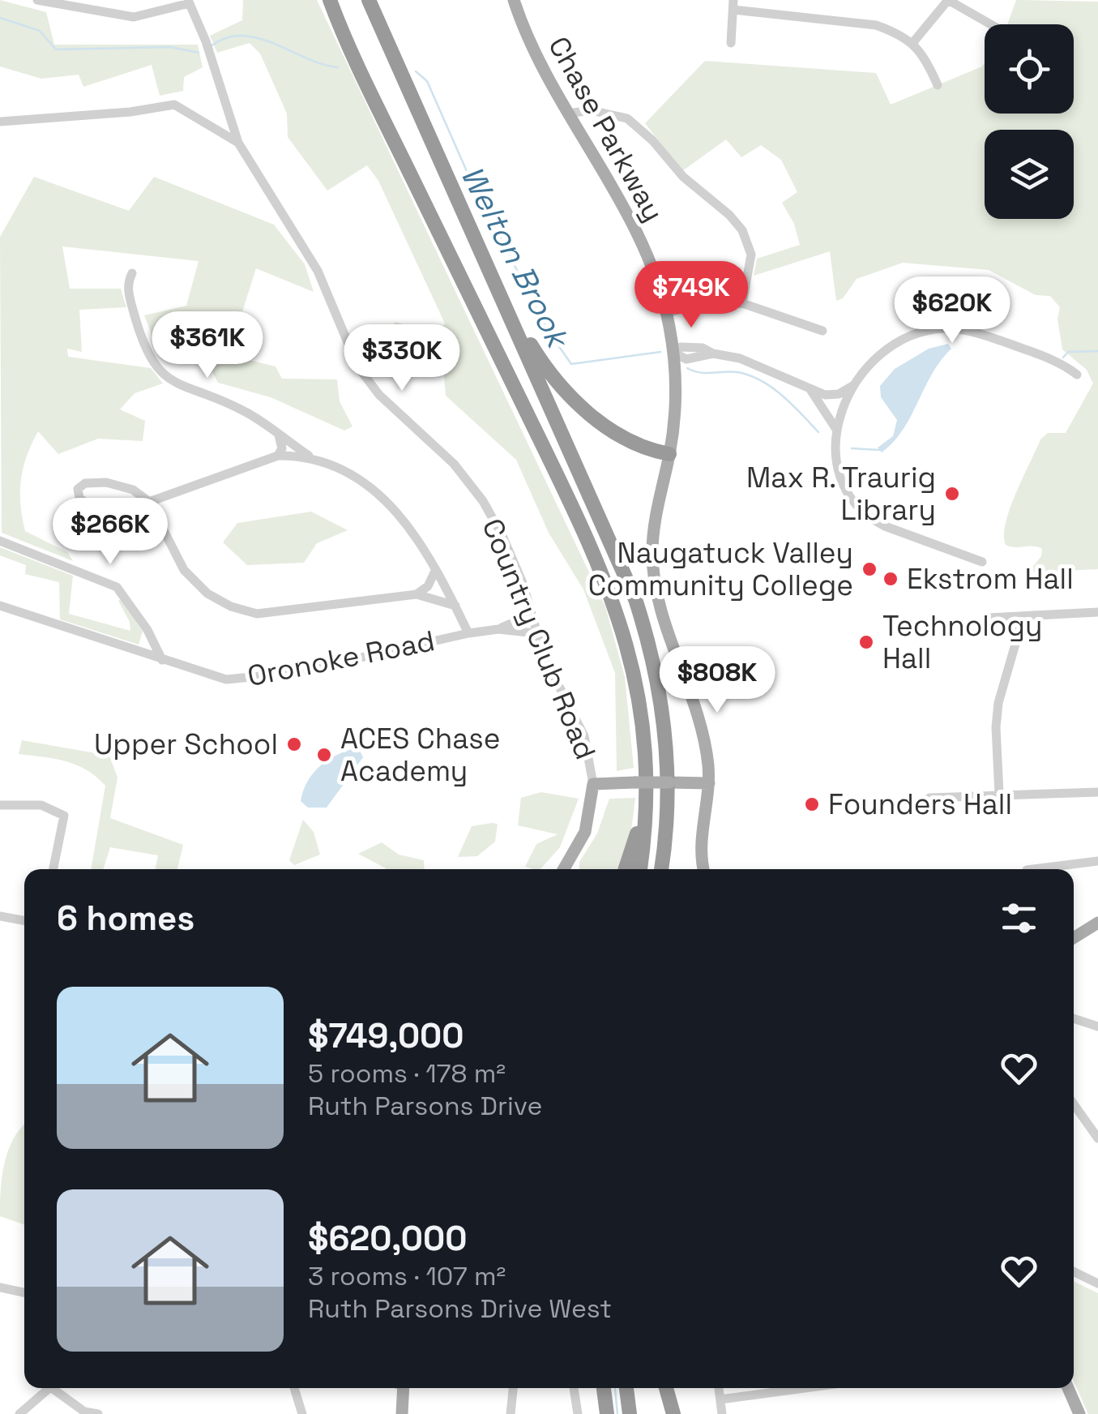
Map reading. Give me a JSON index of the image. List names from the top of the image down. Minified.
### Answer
{"streets":{"main road":["Chase Parkway"],"street":["Country Club Road","Oronoke Road"]},"crossings":[["Country Club Road","Oronoke Road"]],"water":["Welton Brook"],"places":["Max R. Traurig Library","Naugatuck Valley Community College","Ekstrom Hall","Technology Hall","Upper School","ACES Chase Academy","Founders Hall"],"page":{"price":["$749K","$620K","$361K","$330K","$266K","$808K"],"heading":"6 homes","list":[{"name":"$749,000","note":"5 rooms · 178 m² · Ruth Parsons Drive"},{"name":"$620,000","note":"3 rooms · 107 m² · Ruth Parsons Drive West"}]}}
